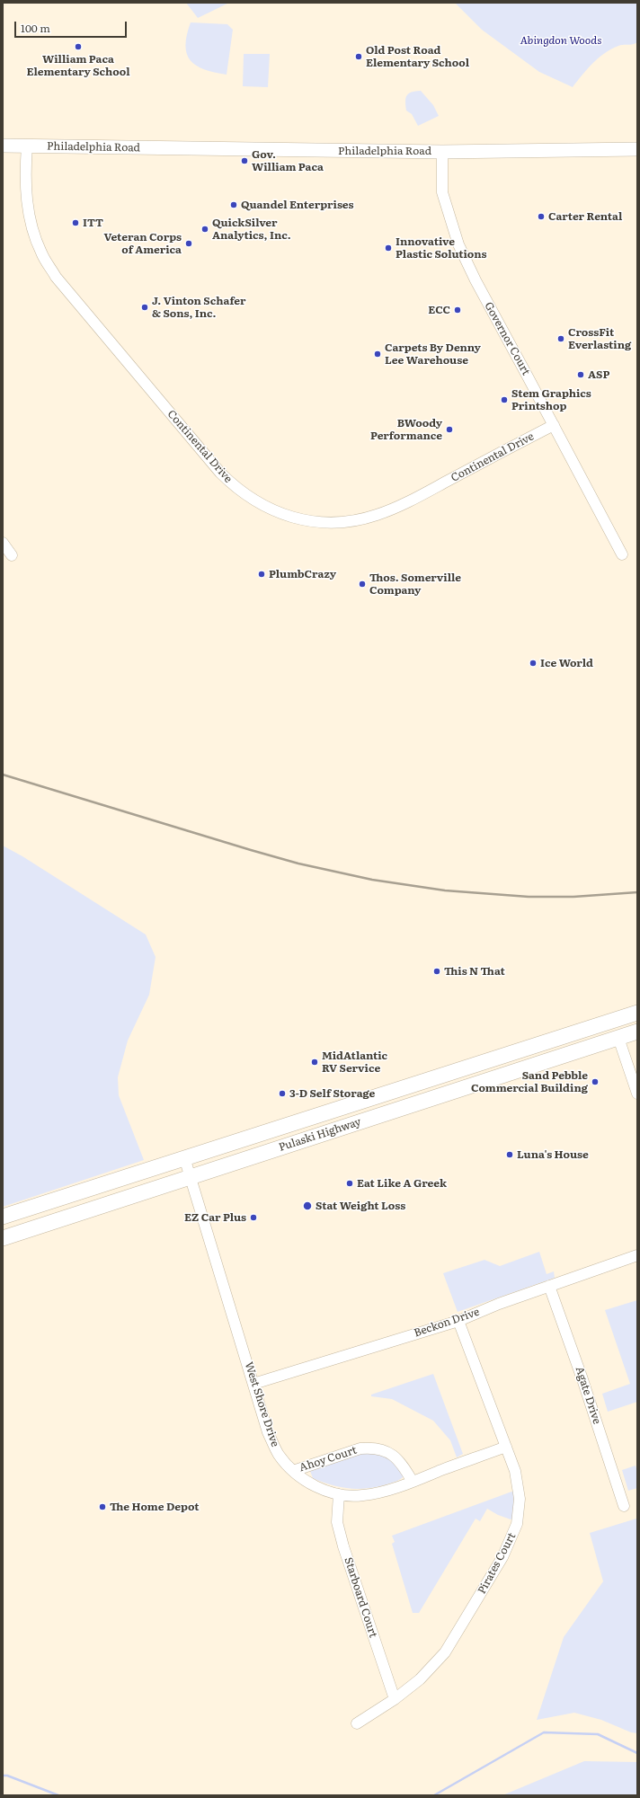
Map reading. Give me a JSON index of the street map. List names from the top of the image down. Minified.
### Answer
{"streets":{"highway":["Pulaski Highway"],"main road":["Philadelphia Road"],"street":["Governor Court","Continental Drive","Beckon Drive","Agate Drive","West Shore Drive","Ahoy Court","Pirates Court","Starboard Court"]},"crossings":[["Philadelphia Road","Governor Court"],["Philadelphia Road","Continental Drive"],["Governor Court","Continental Drive"],["Pulaski Highway","West Shore Drive"],["Beckon Drive","Agate Drive"],["Beckon Drive","West Shore Drive"],["Beckon Drive","Pirates Court"],["West Shore Drive","Ahoy Court"],["West Shore Drive","Pirates Court"],["West Shore Drive","Starboard Court"],["Pirates Court","Starboard Court"]],"parks":["Abingdon Woods"],"places":["William Paca Elementary School","Old Post Road Elementary School","Gov. William Paca","Quandel Enterprises","Carter Rental","ITT","QuickSilver Analytics, Inc.","Veteran Corps of America","Innovative Plastic Solutions","J. Vinton Schafer & Sons, Inc.","ECC","CrossFit Everlasting","Carpets By Denny Lee Warehouse","ASP","Stem Graphics Printshop","BWoody Performance","PlumbCrazy","Thos. Somerville Company","Ice World","This N That","MidAtlantic RV Service","Sand Pebble Commercial Building","3-D Self Storage","Luna's House","Eat Like A Greek","Stat Weight Loss","EZ Car Plus","The Home Depot"],"scale_bar":"100 m"}
